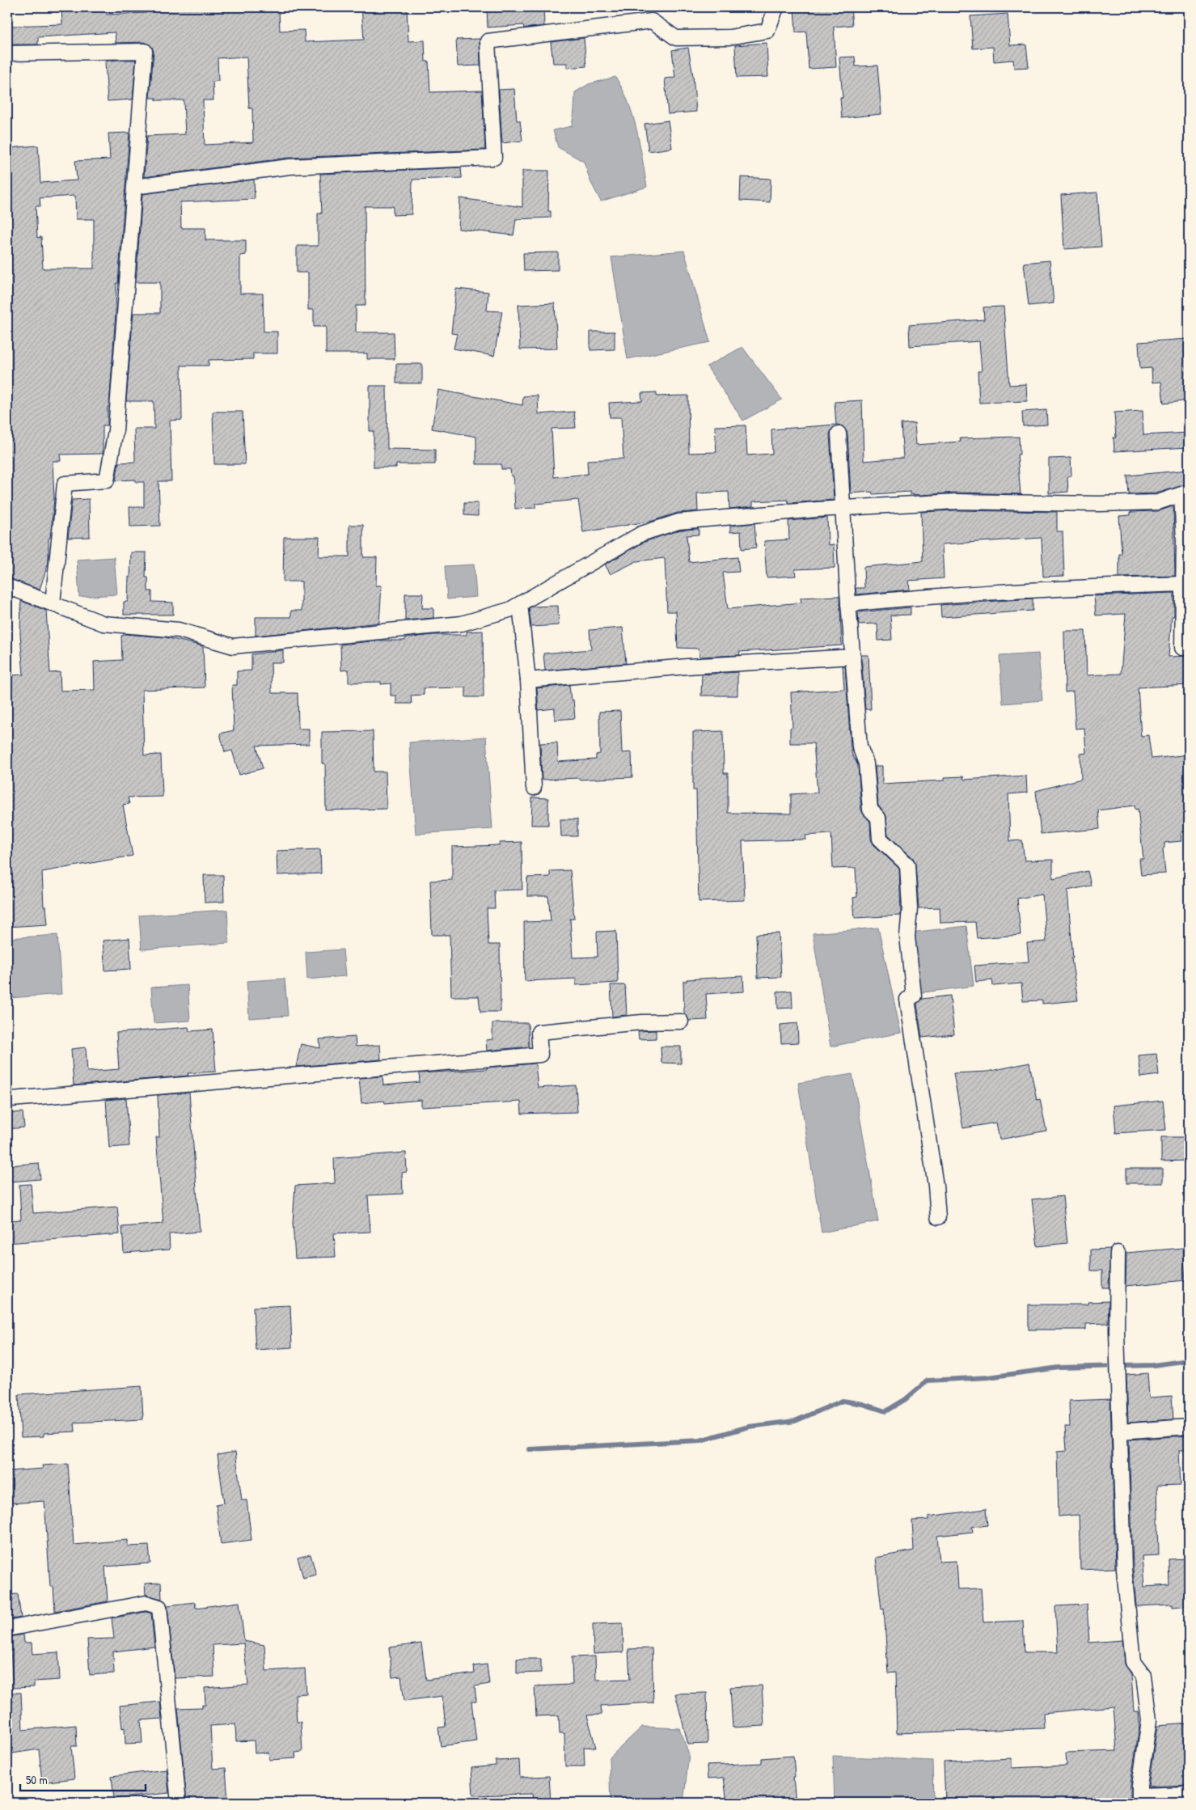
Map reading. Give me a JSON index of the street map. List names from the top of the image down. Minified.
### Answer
{"scale_bar":"50 m"}
